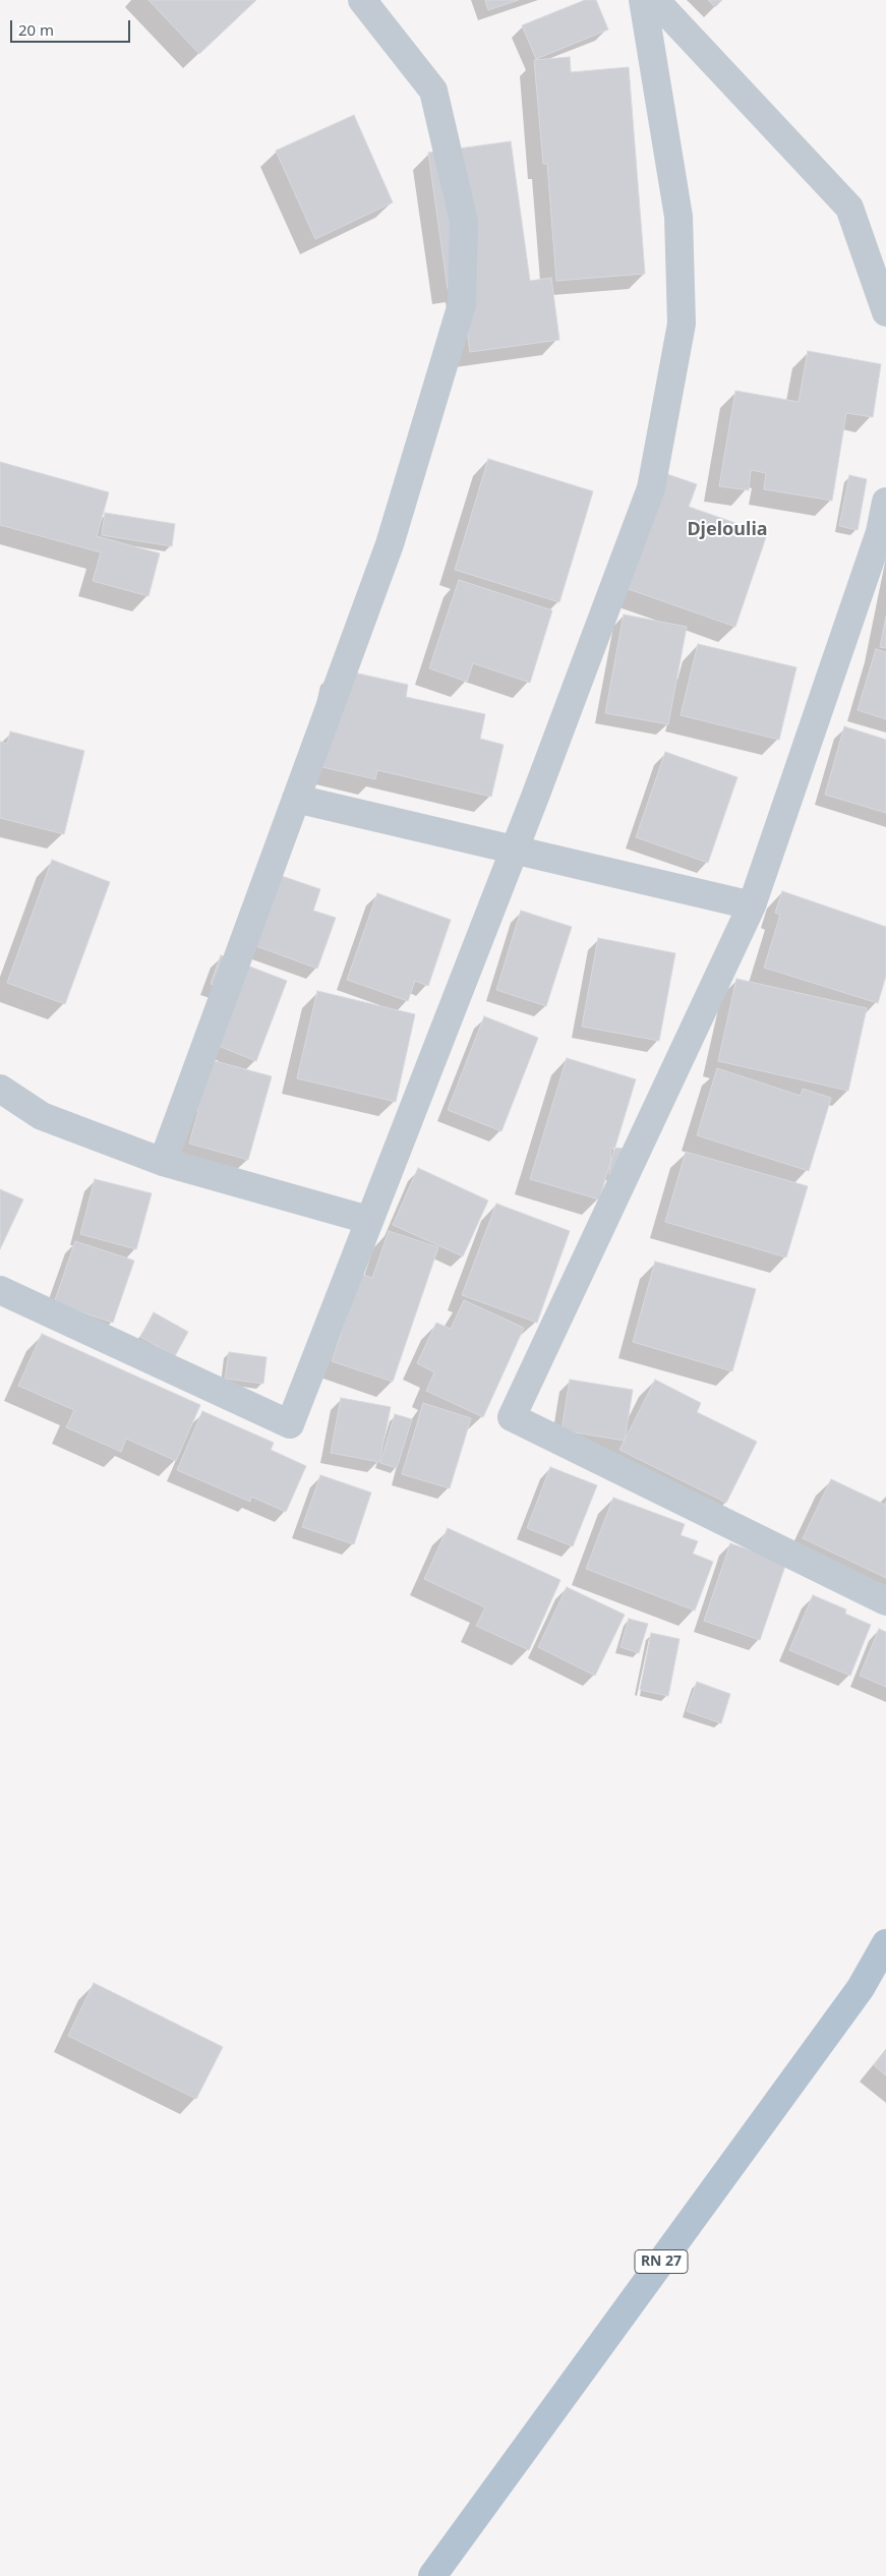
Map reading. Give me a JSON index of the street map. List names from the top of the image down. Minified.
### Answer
{"streets":{"main road":["RN 27"]},"districts":["Djeloulia"],"scale_bar":"20 m"}
